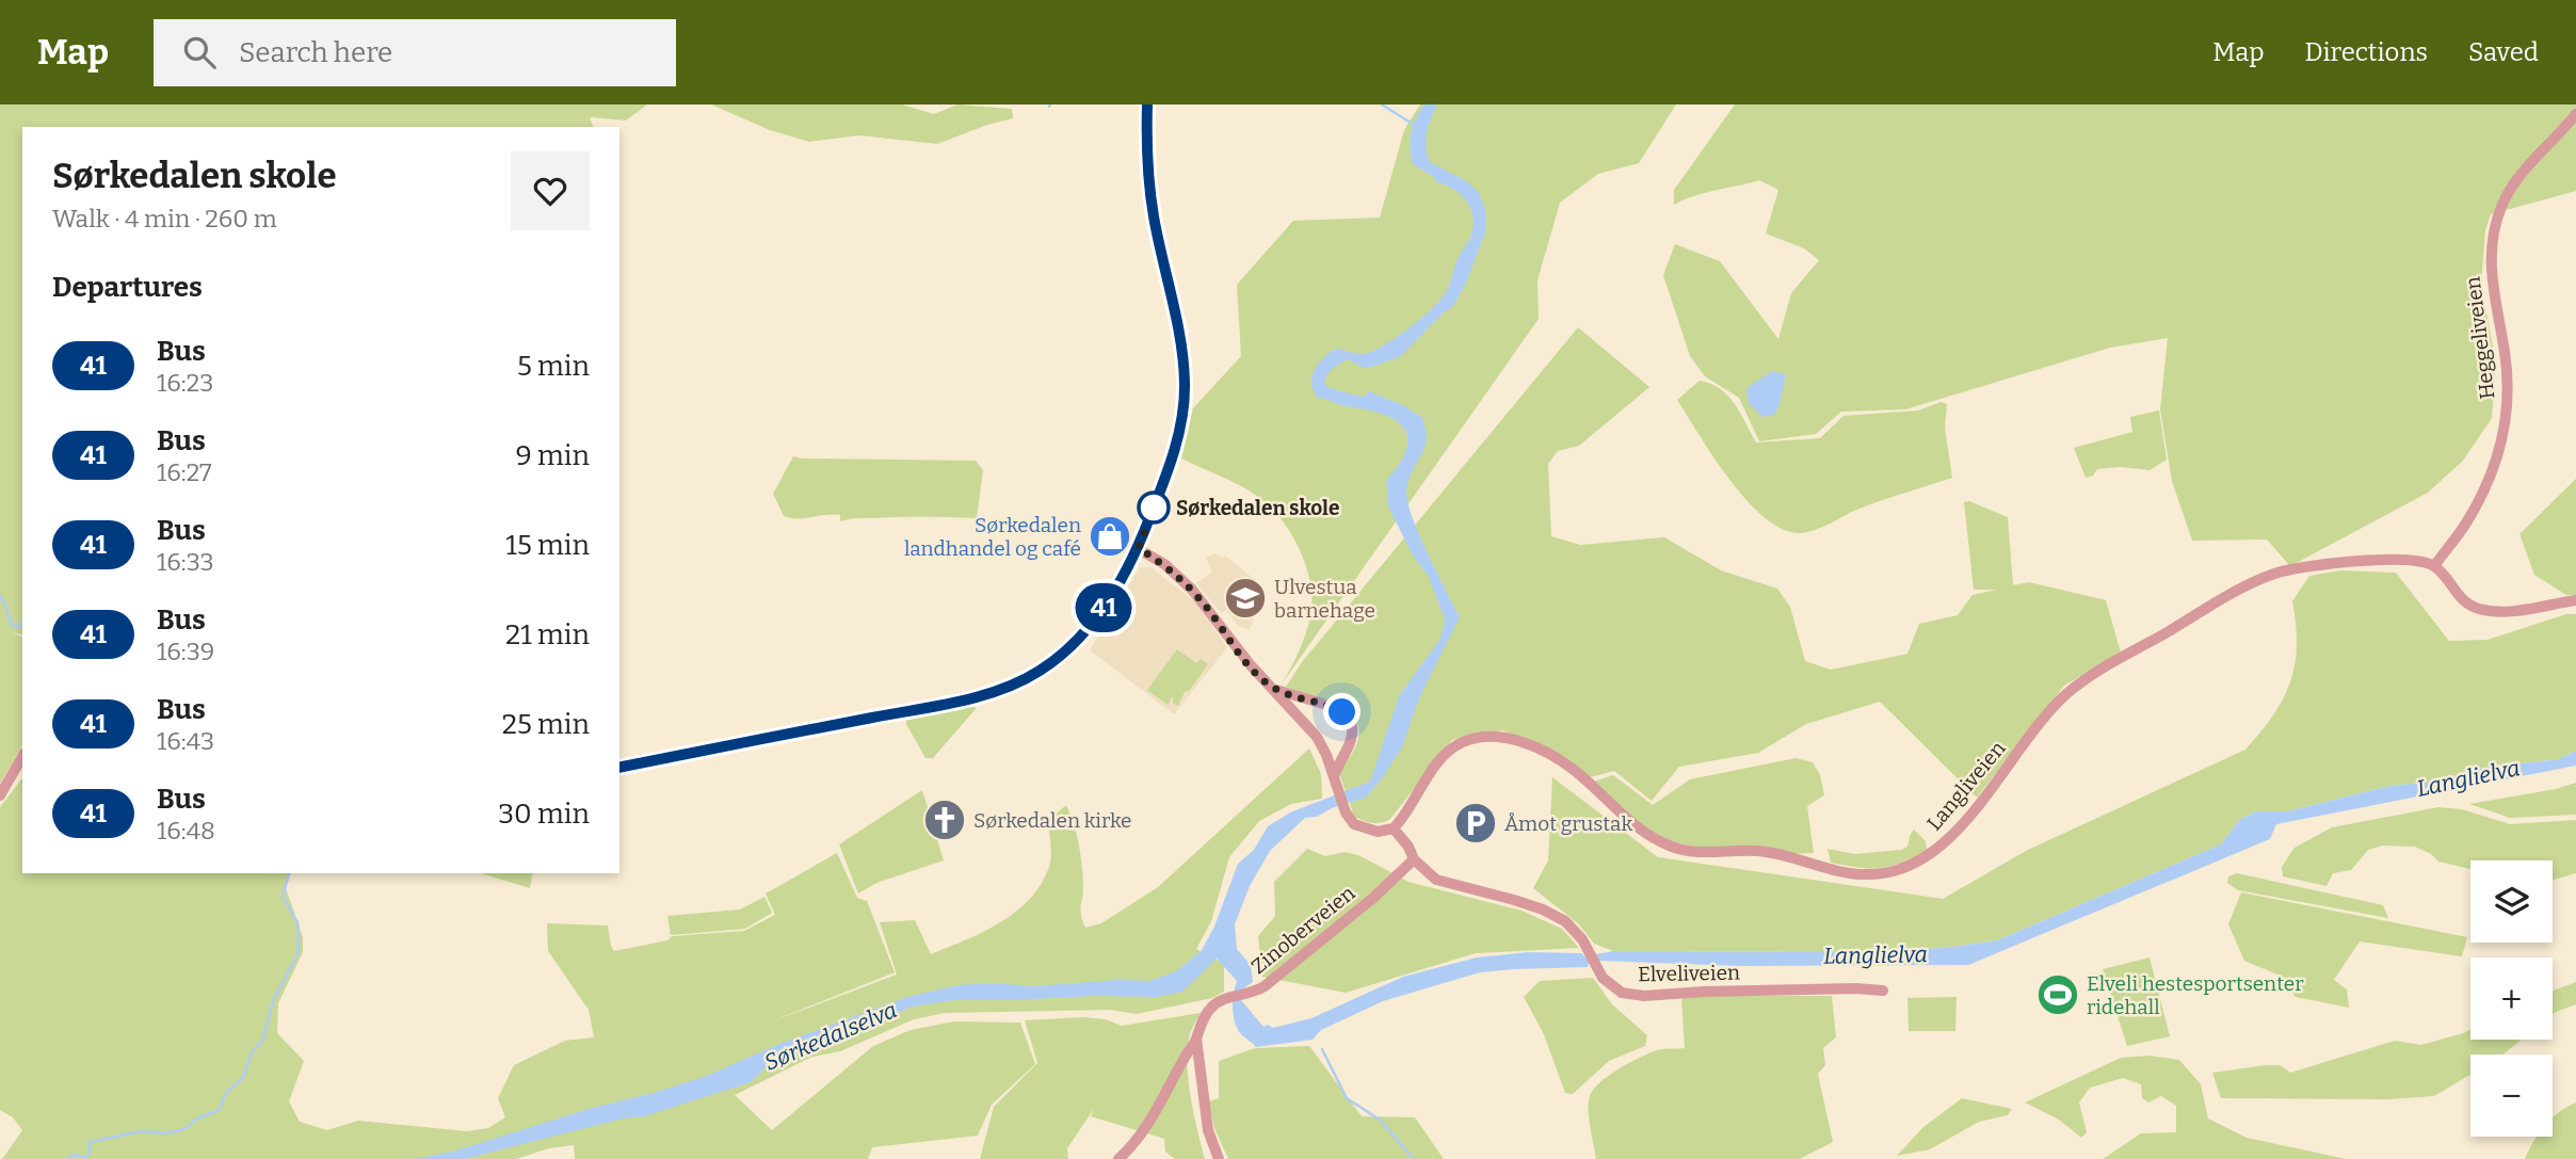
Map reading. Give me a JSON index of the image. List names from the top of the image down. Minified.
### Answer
{"streets":{"street":["Heggeliveien","Langliveien","Zinoberveien","Elveliveien"]},"crossings":[["Heggeliveien","Langliveien"],["Zinoberveien","Elveliveien"]],"water":["Langlielva","Sørkedalselva"],"places":{"other":["Sørkedalen skole"],"shop":["Sørkedalen landhandel og café"],"school or university":["Ulvestua barnehage"],"church":["Sørkedalen kirke"],"parking":["Åmot grustak"],"sports":["Elveli hestesportsenter ridehall"]},"lines":["bus line 41"],"page":{"header":"Map","search":"Search here","nav":["Map","Directions","Saved"],"on_map":"41","heading":[["Sørkedalen skole","Walk · 4 min · 260 m"],"Departures"],"list":[{"mark":"41","name":"Bus","note":"16:23","value":"5 min"},{"mark":"41","name":"Bus","note":"16:27","value":"9 min"},{"mark":"41","name":"Bus","note":"16:33","value":"15 min"},{"mark":"41","name":"Bus","note":"16:39","value":"21 min"},{"mark":"41","name":"Bus","note":"16:43","value":"25 min"},{"mark":"41","name":"Bus","note":"16:48","value":"30 min"}],"map_buttons":["+","−"]}}
